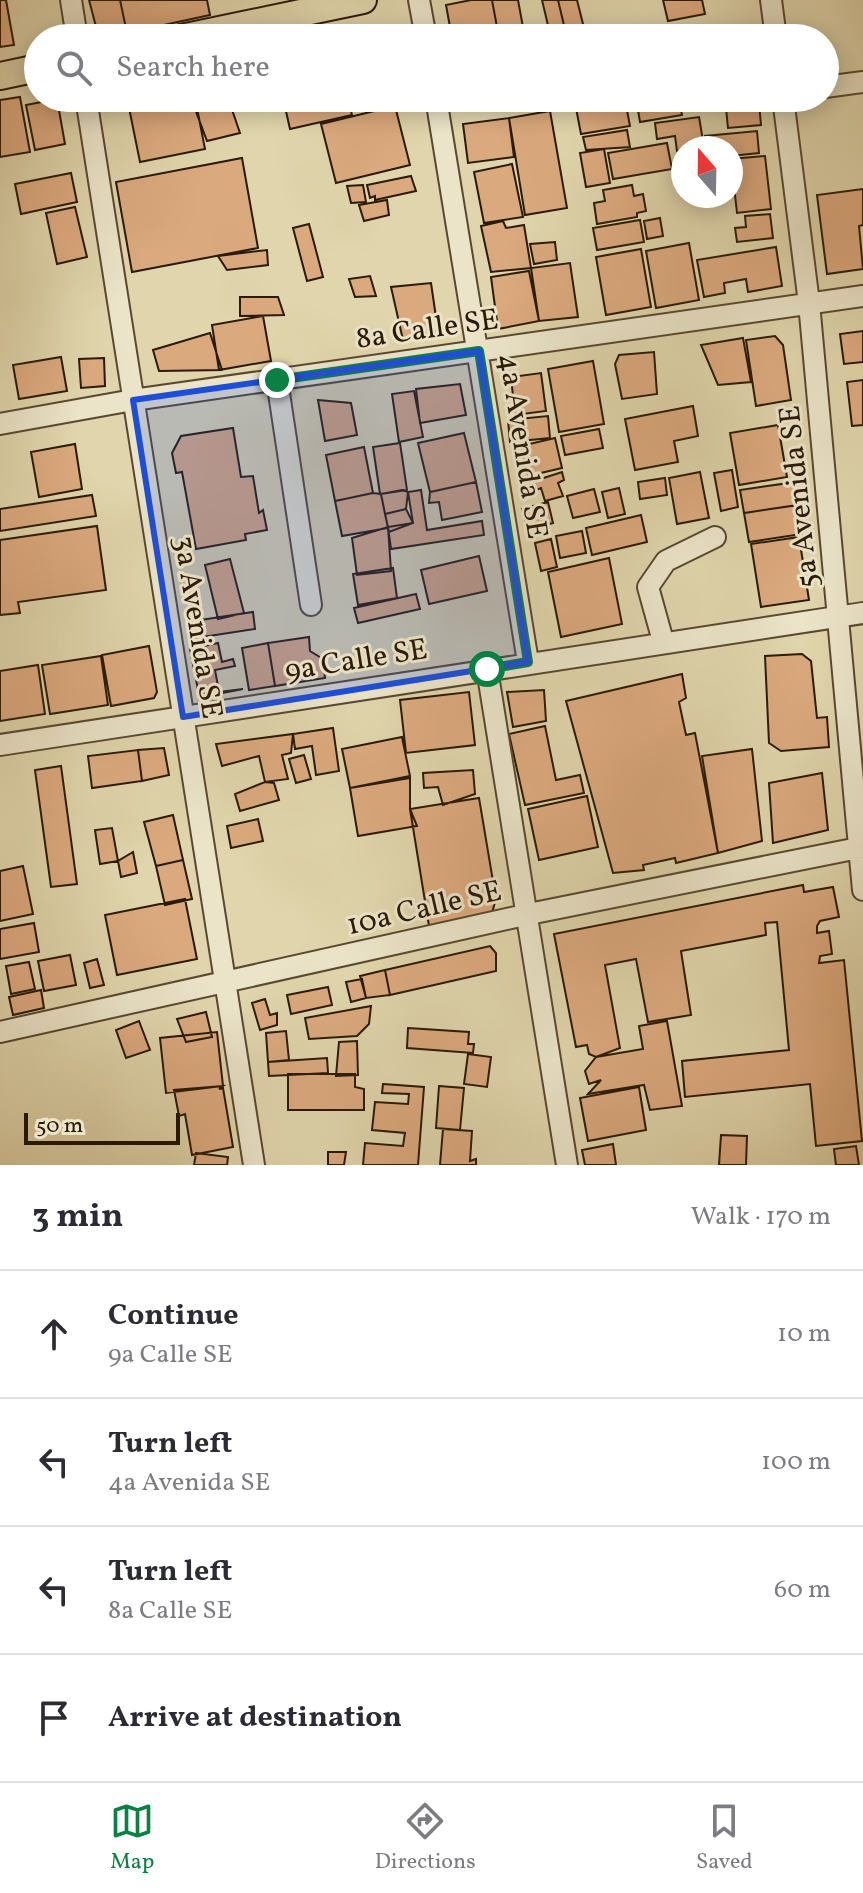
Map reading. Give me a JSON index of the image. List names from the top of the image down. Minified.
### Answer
{"streets":{"street":["8a Calle SE","4a Avenida SE","5a Avenida SE","3a Avenida SE","9a Calle SE","10a Calle SE"]},"crossings":[["8a Calle SE","4a Avenida SE"],["8a Calle SE","5a Avenida SE"],["8a Calle SE","3a Avenida SE"],["4a Avenida SE","9a Calle SE"],["5a Avenida SE","9a Calle SE"],["5a Avenida SE","10a Calle SE"],["3a Avenida SE","9a Calle SE"],["3a Avenida SE","10a Calle SE"]],"scale_bar":"50 m","north":"top","page":{"search":"Search here","scale":"50 m","heading":["3 min","Walk · 170 m"],"list":[["Continue","9a Calle SE","10 m"],["Turn left","4a Avenida SE","100 m"],["Turn left","8a Calle SE","60 m"],"Arrive at destination"],"nav":["Map","Directions","Saved"]}}
